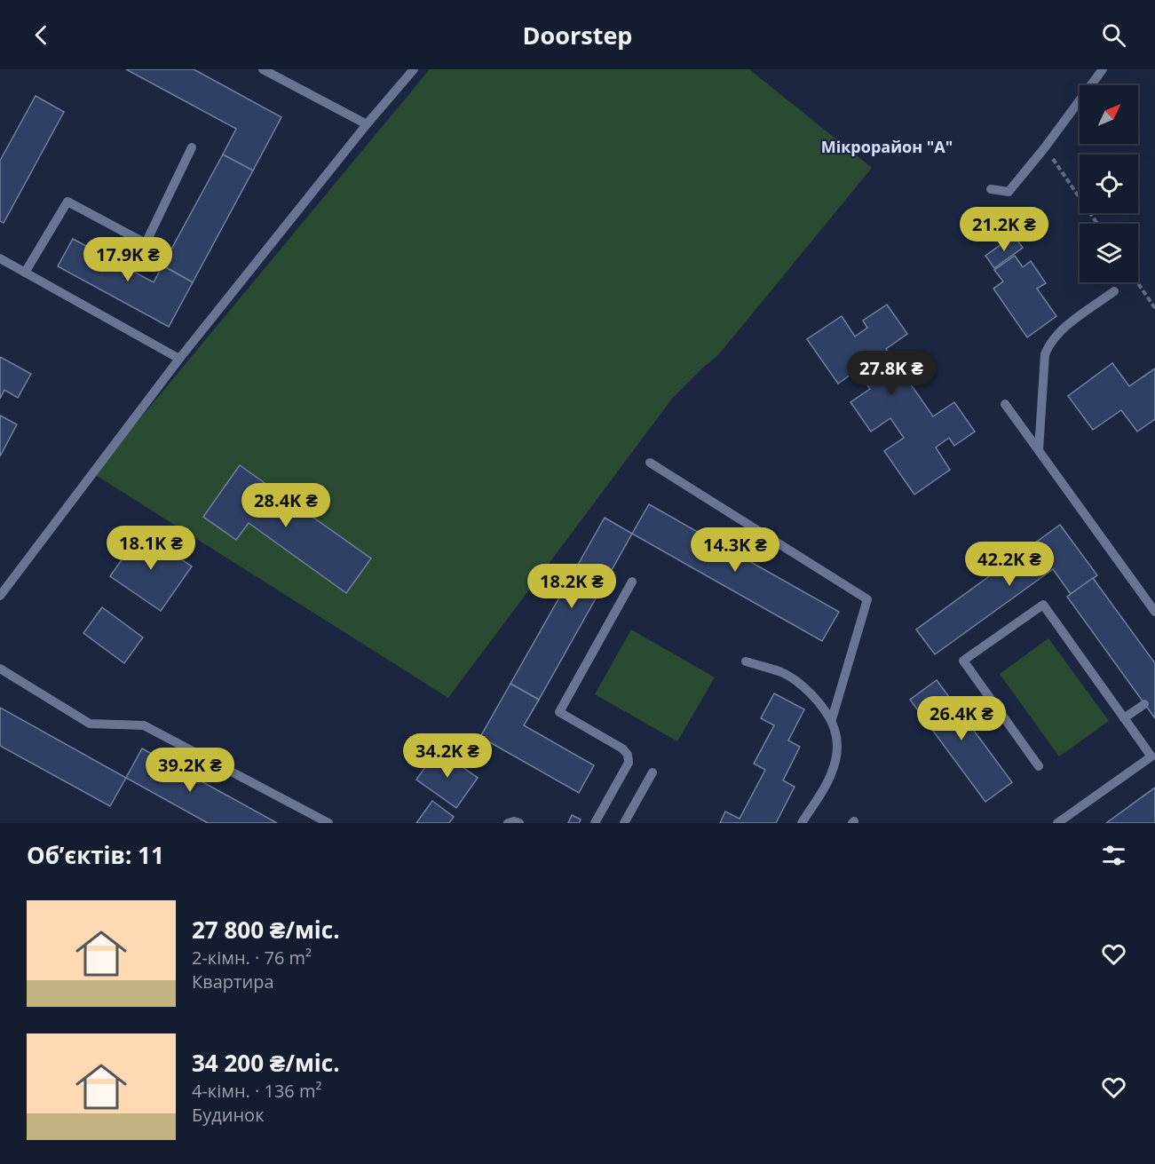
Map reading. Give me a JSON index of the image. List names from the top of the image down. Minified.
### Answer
{"districts":["Мікрорайон \"А\""],"north":"top right","page":{"header":"Doorstep","price":["21.2K ₴","17.9K ₴","27.8K ₴","28.4K ₴","18.1K ₴","14.3K ₴","42.2K ₴","18.2K ₴","26.4K ₴","34.2K ₴","39.2K ₴"],"heading":"Об’єктів: 11","list":[{"name":"27 800 ₴/міс.","note":"2-кімн. · 76 m² · Квартира"},{"name":"34 200 ₴/міс.","note":"4-кімн. · 136 m² · Будинок"}]}}
